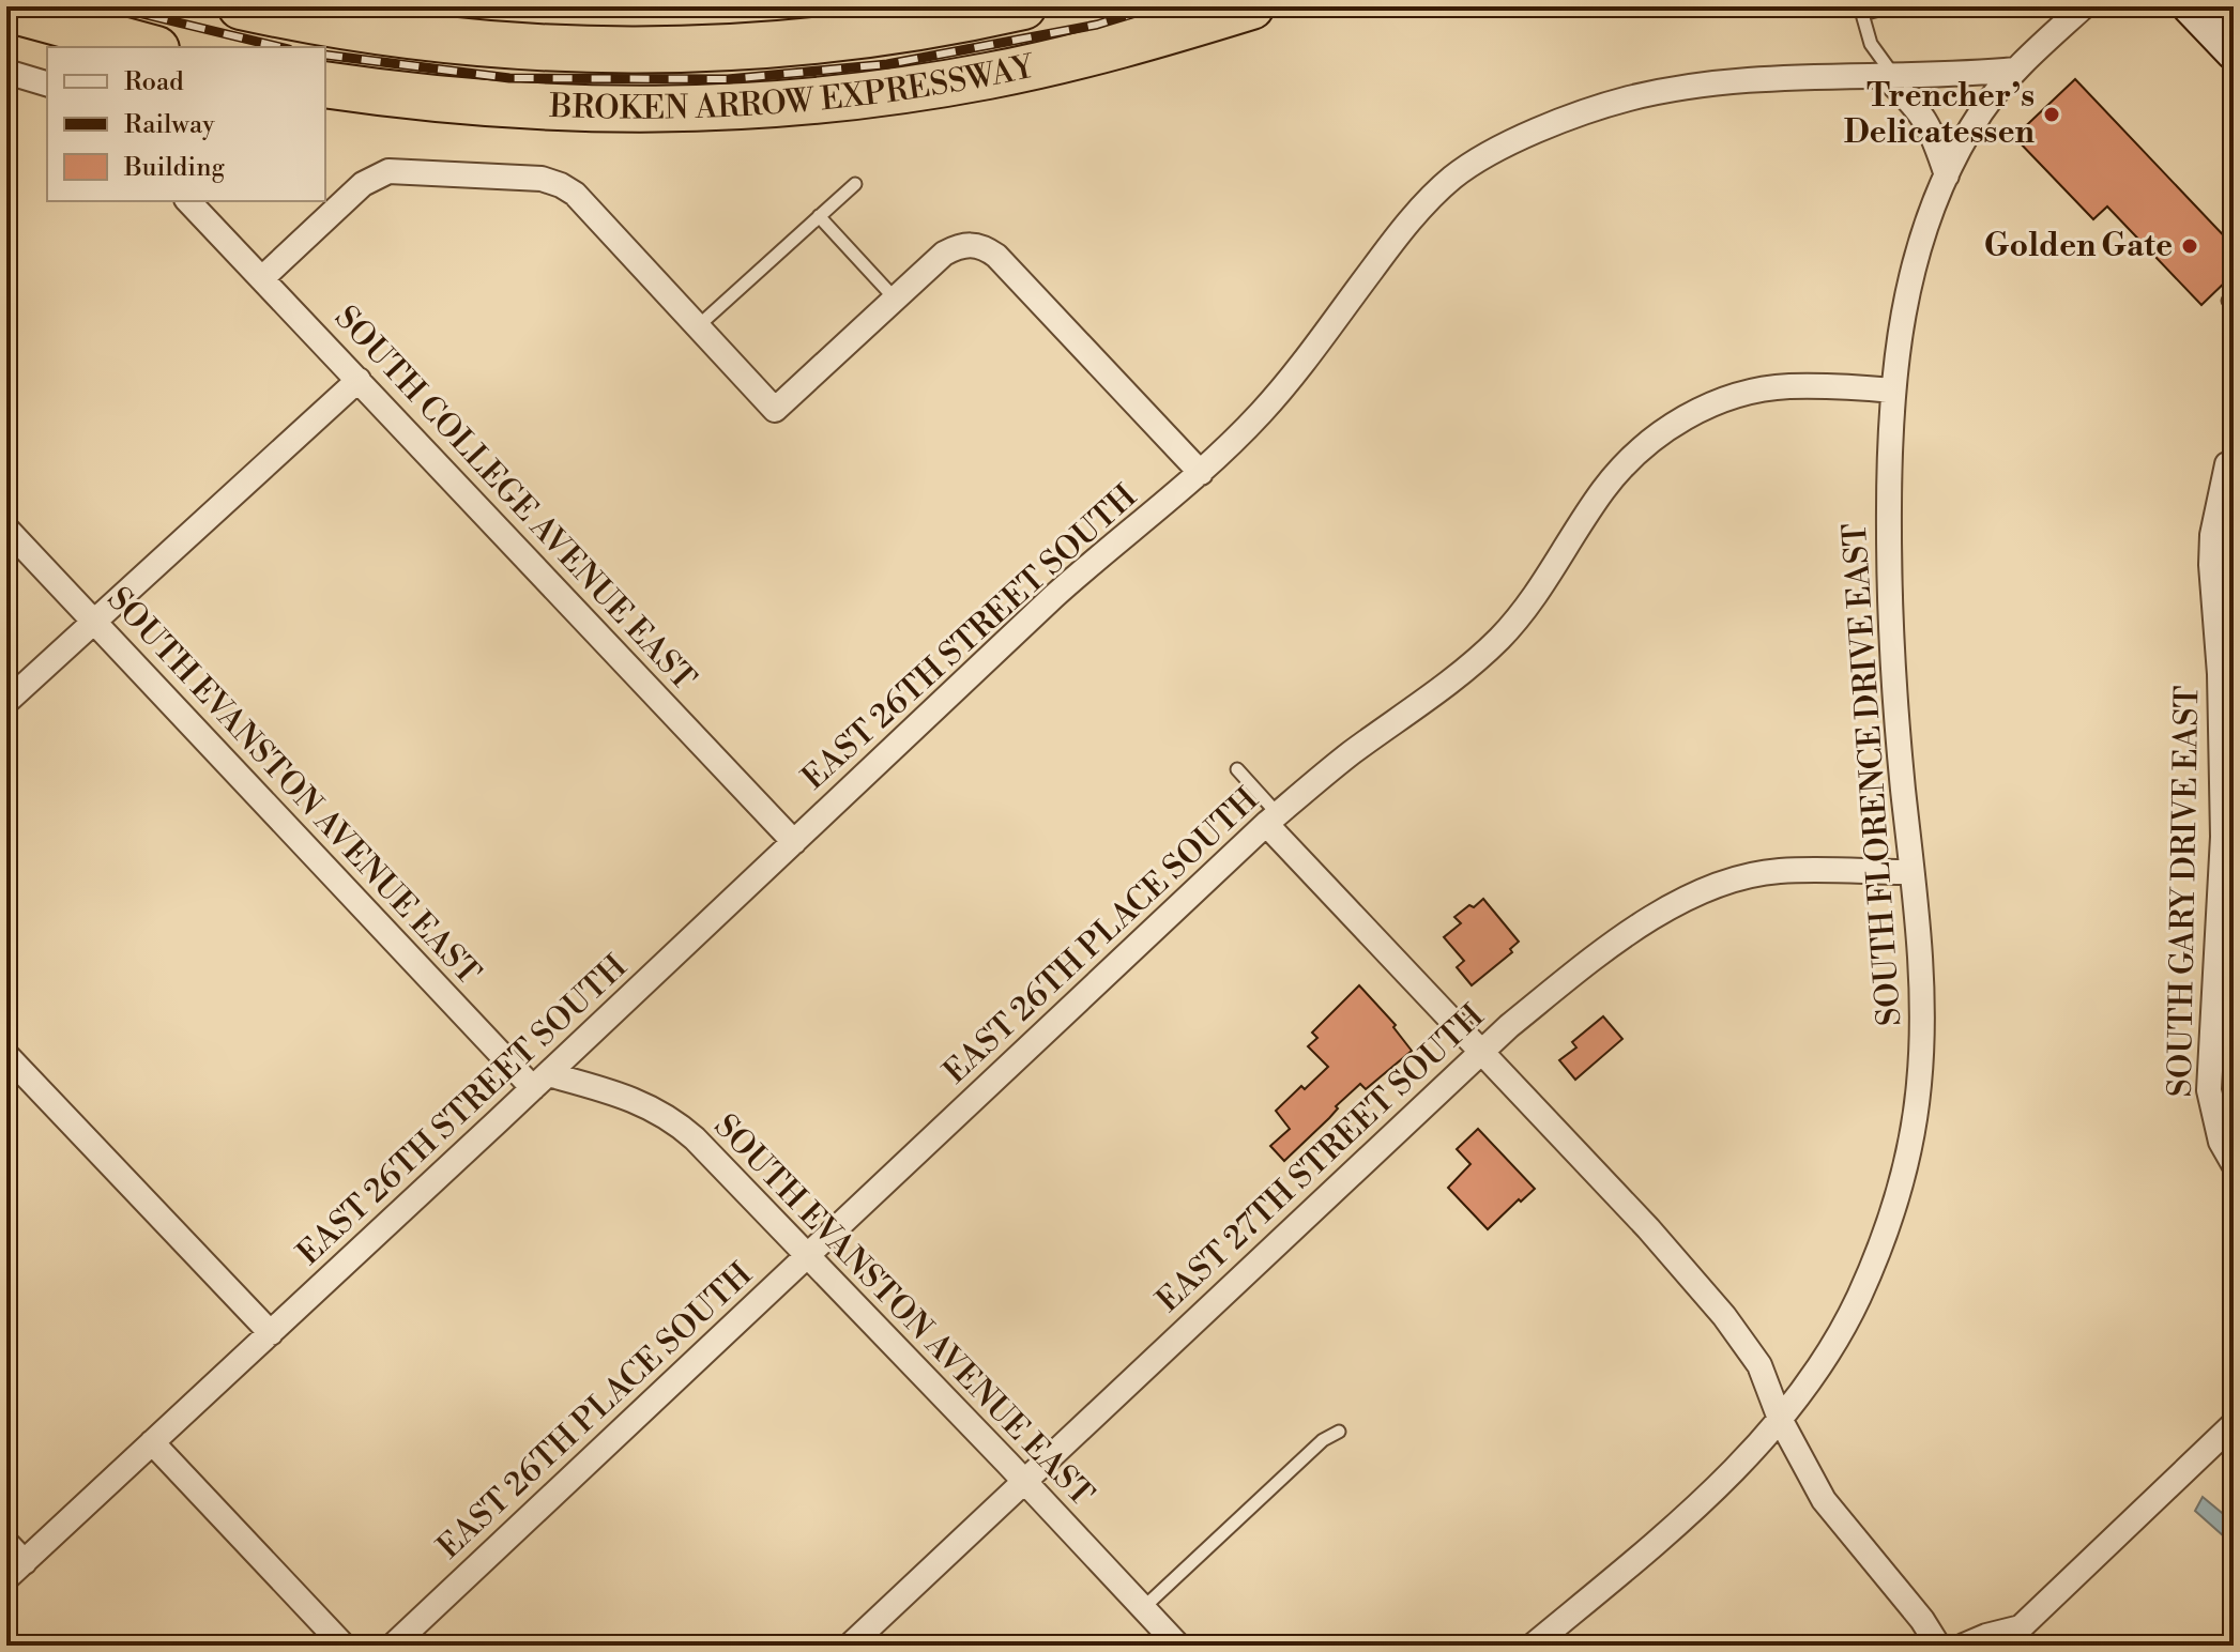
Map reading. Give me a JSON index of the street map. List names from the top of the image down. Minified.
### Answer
{"streets":{"highway":["BROKEN ARROW EXPRESSWAY"],"street":["SOUTH COLLEGE AVENUE EAST","EAST 26TH STREET SOUTH","SOUTH FLORENCE DRIVE EAST","SOUTH EVANSTON AVENUE EAST","SOUTH GARY DRIVE EAST","EAST 26TH PLACE SOUTH","EAST 27TH STREET SOUTH"]},"crossings":[["SOUTH COLLEGE AVENUE EAST","EAST 26TH STREET SOUTH"],["EAST 26TH STREET SOUTH","SOUTH FLORENCE DRIVE EAST"],["EAST 26TH STREET SOUTH","SOUTH EVANSTON AVENUE EAST"],["SOUTH FLORENCE DRIVE EAST","EAST 26TH PLACE SOUTH"],["SOUTH FLORENCE DRIVE EAST","EAST 27TH STREET SOUTH"],["SOUTH EVANSTON AVENUE EAST","EAST 26TH PLACE SOUTH"],["SOUTH EVANSTON AVENUE EAST","EAST 27TH STREET SOUTH"]],"places":["Trencher’s Delicatessen","Golden Gate"],"legend":["Road","Railway","Building"]}
